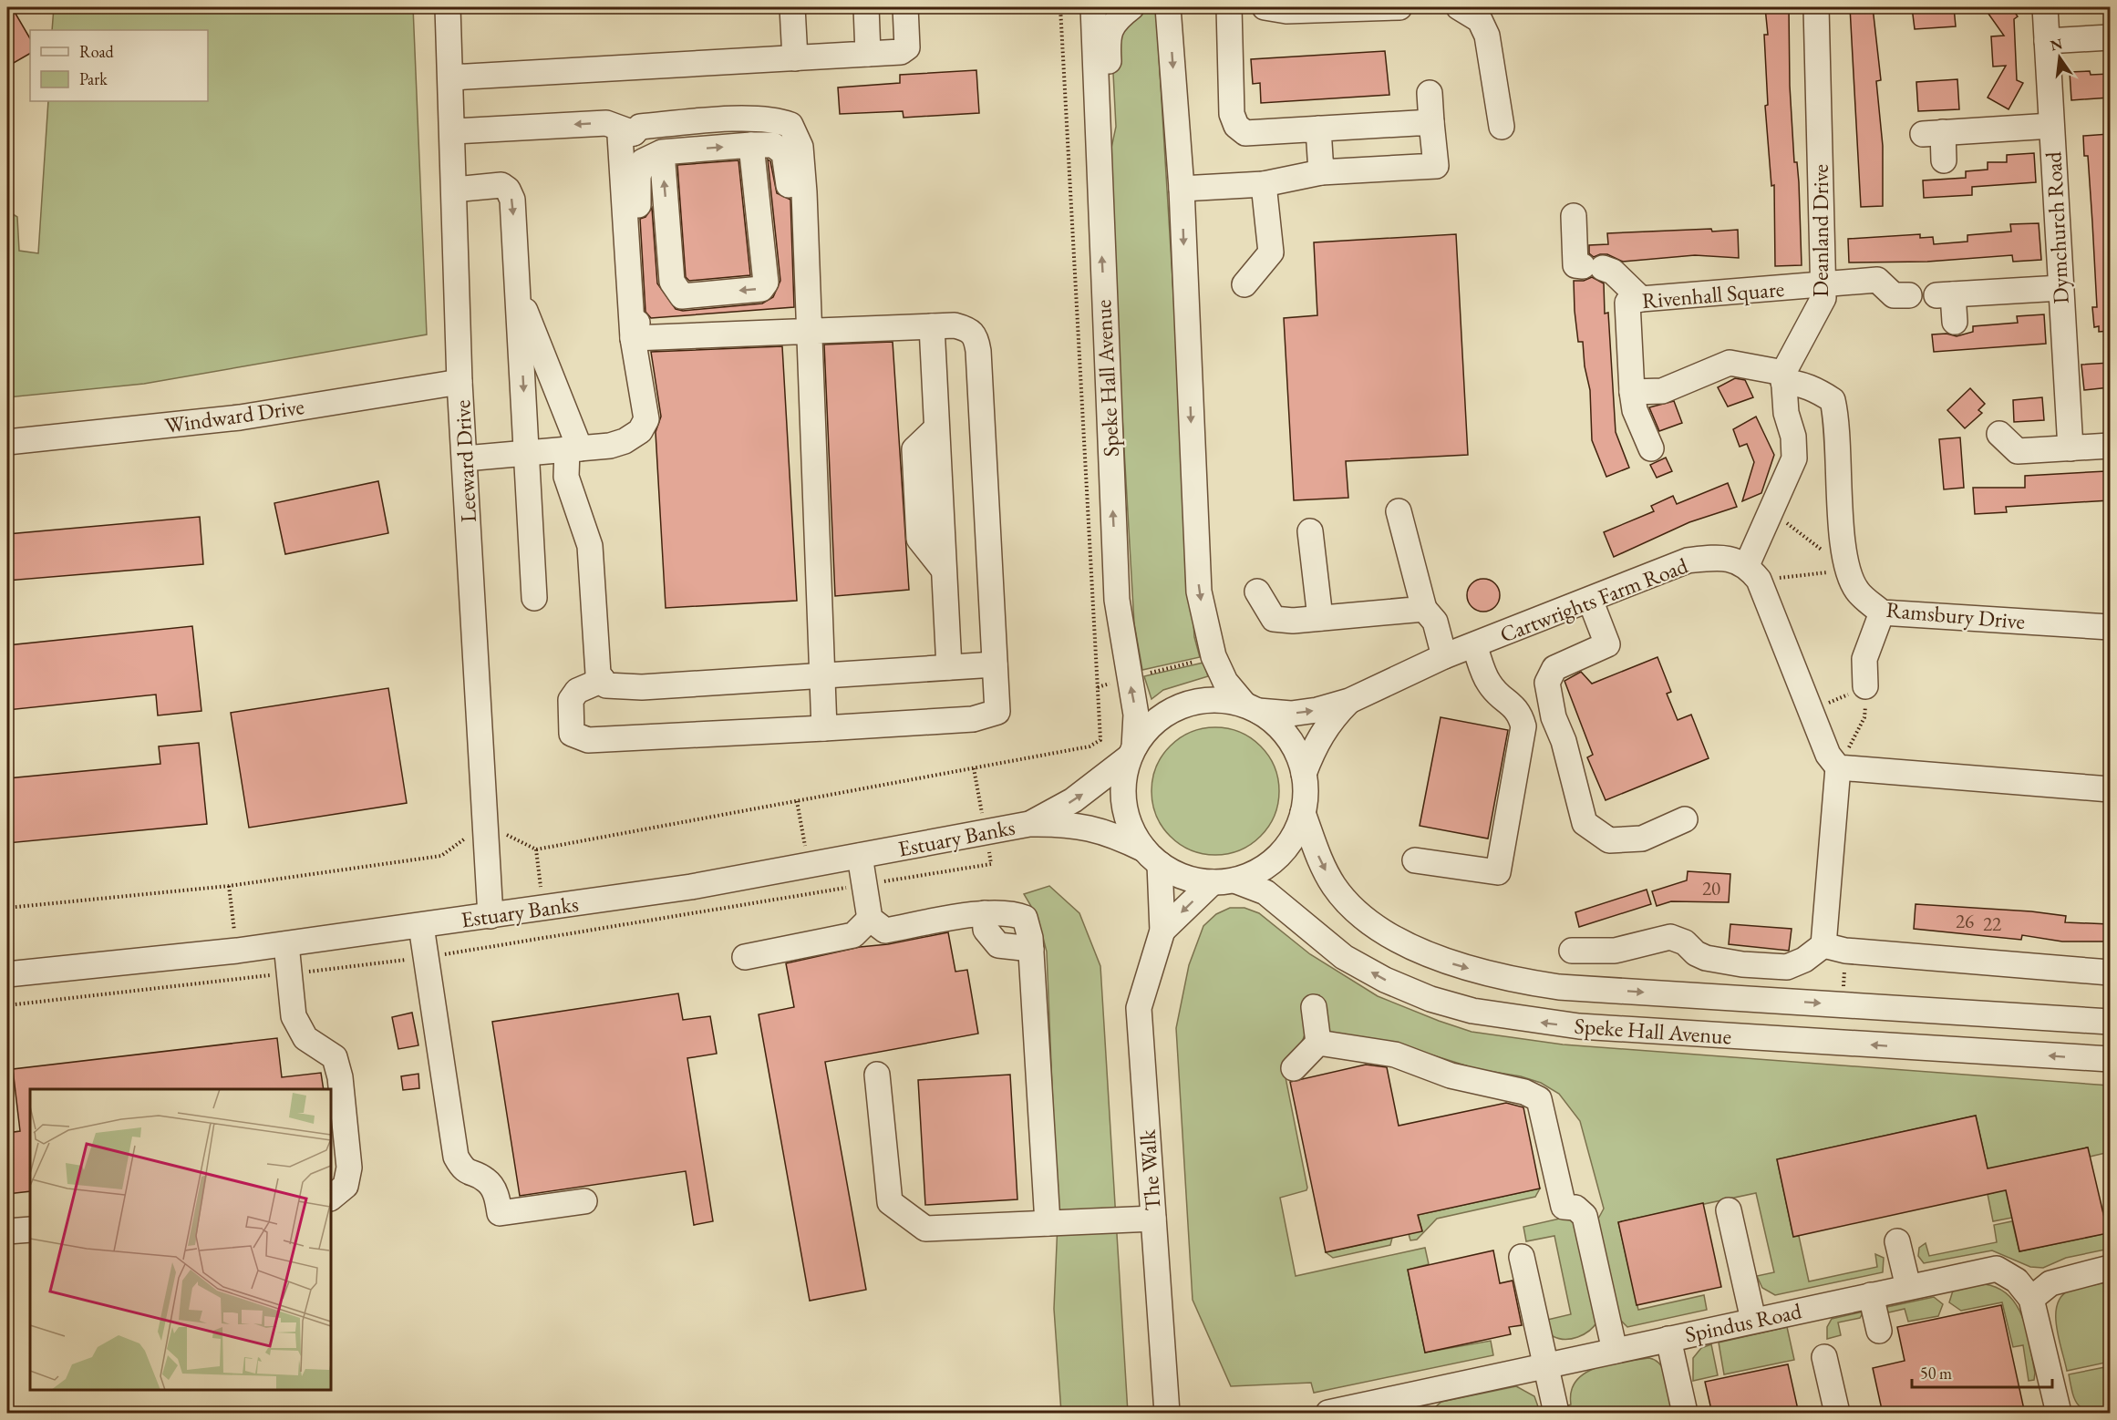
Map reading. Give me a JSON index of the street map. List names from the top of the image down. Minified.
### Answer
{"streets":{"street":["Dymchurch Road","Deanland Drive","Rivenhall Square","Speke Hall Avenue","Windward Drive","Leeward Drive","Cartwrights Farm Road","Ramsbury Drive","Estuary Banks","The Walk","Spindus Road"]},"crossings":[["Deanland Drive","Rivenhall Square"],["Deanland Drive","Ramsbury Drive"],["Speke Hall Avenue","Cartwrights Farm Road"],["Speke Hall Avenue","Estuary Banks"],["Speke Hall Avenue","The Walk"],["Windward Drive","Leeward Drive"],["Leeward Drive","Estuary Banks"],["Cartwrights Farm Road","Estuary Banks"],["Cartwrights Farm Road","The Walk"],["Estuary Banks","The Walk"]],"house_numbers":["20","26","22"],"legend":["Road","Park"],"scale_bar":"50 m","north":"top"}
